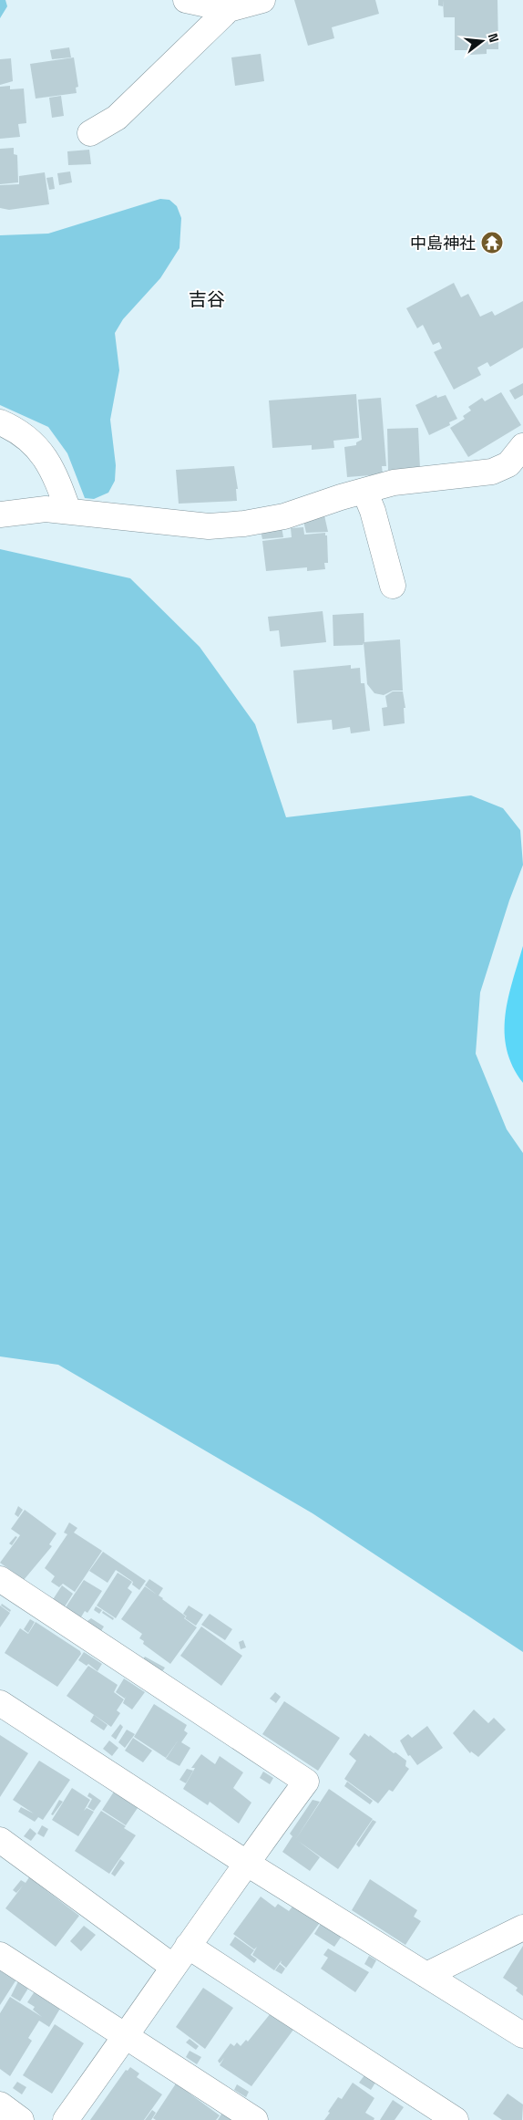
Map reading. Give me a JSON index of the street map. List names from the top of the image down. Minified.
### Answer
{"districts":["吉谷"],"places":{"temple":["中島神社"]},"north":"right"}
